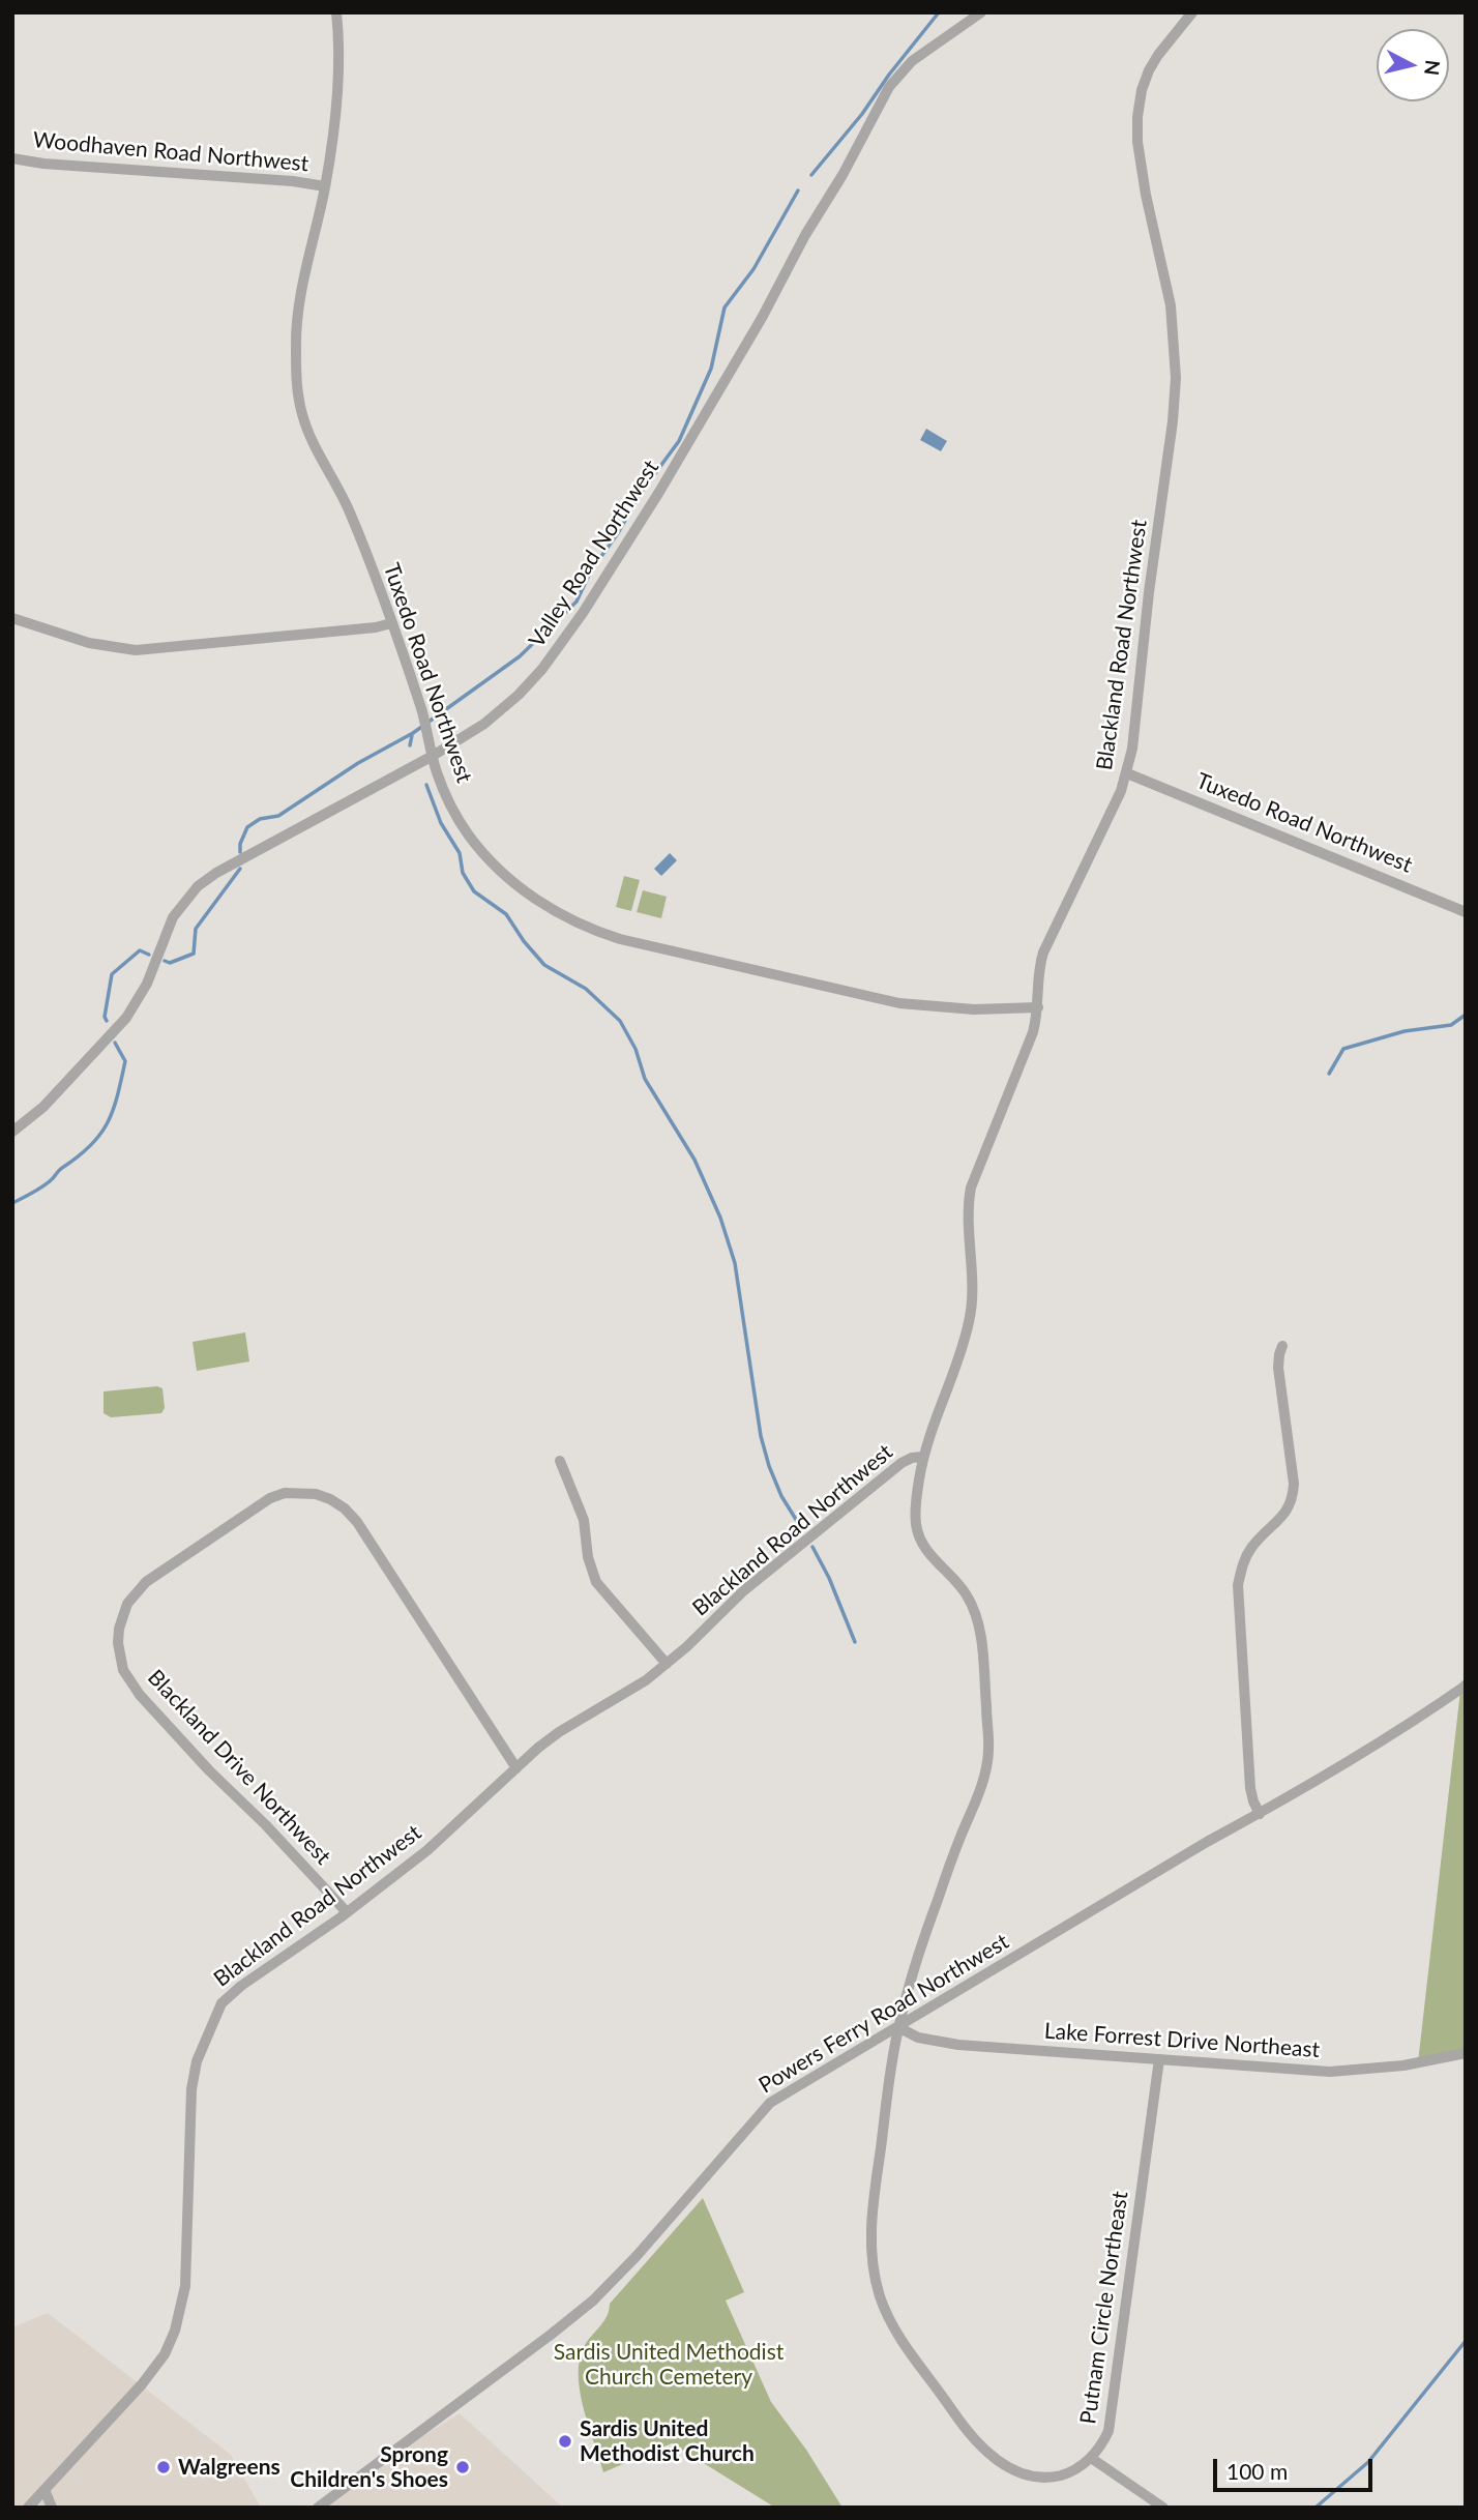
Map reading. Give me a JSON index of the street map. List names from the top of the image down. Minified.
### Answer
{"streets":{"street":["Woodhaven Road Northwest","Valley Road Northwest","Blackland Road Northwest","Tuxedo Road Northwest","Blackland Drive Northwest","Powers Ferry Road Northwest","Lake Forrest Drive Northeast","Putnam Circle Northeast"]},"crossings":[["Woodhaven Road Northwest","Tuxedo Road Northwest"],["Valley Road Northwest","Tuxedo Road Northwest"],["Blackland Road Northwest","Tuxedo Road Northwest"],["Blackland Road Northwest","Blackland Drive Northwest"],["Blackland Road Northwest","Putnam Circle Northeast"],["Powers Ferry Road Northwest","Lake Forrest Drive Northeast"],["Powers Ferry Road Northwest","Putnam Circle Northeast"],["Lake Forrest Drive Northeast","Putnam Circle Northeast"]],"parks":["Sardis United Methodist Church Cemetery"],"places":["Sardis United Methodist Church","Walgreens","Sprong Children's Shoes"],"scale_bar":"100 m","north":"right"}
